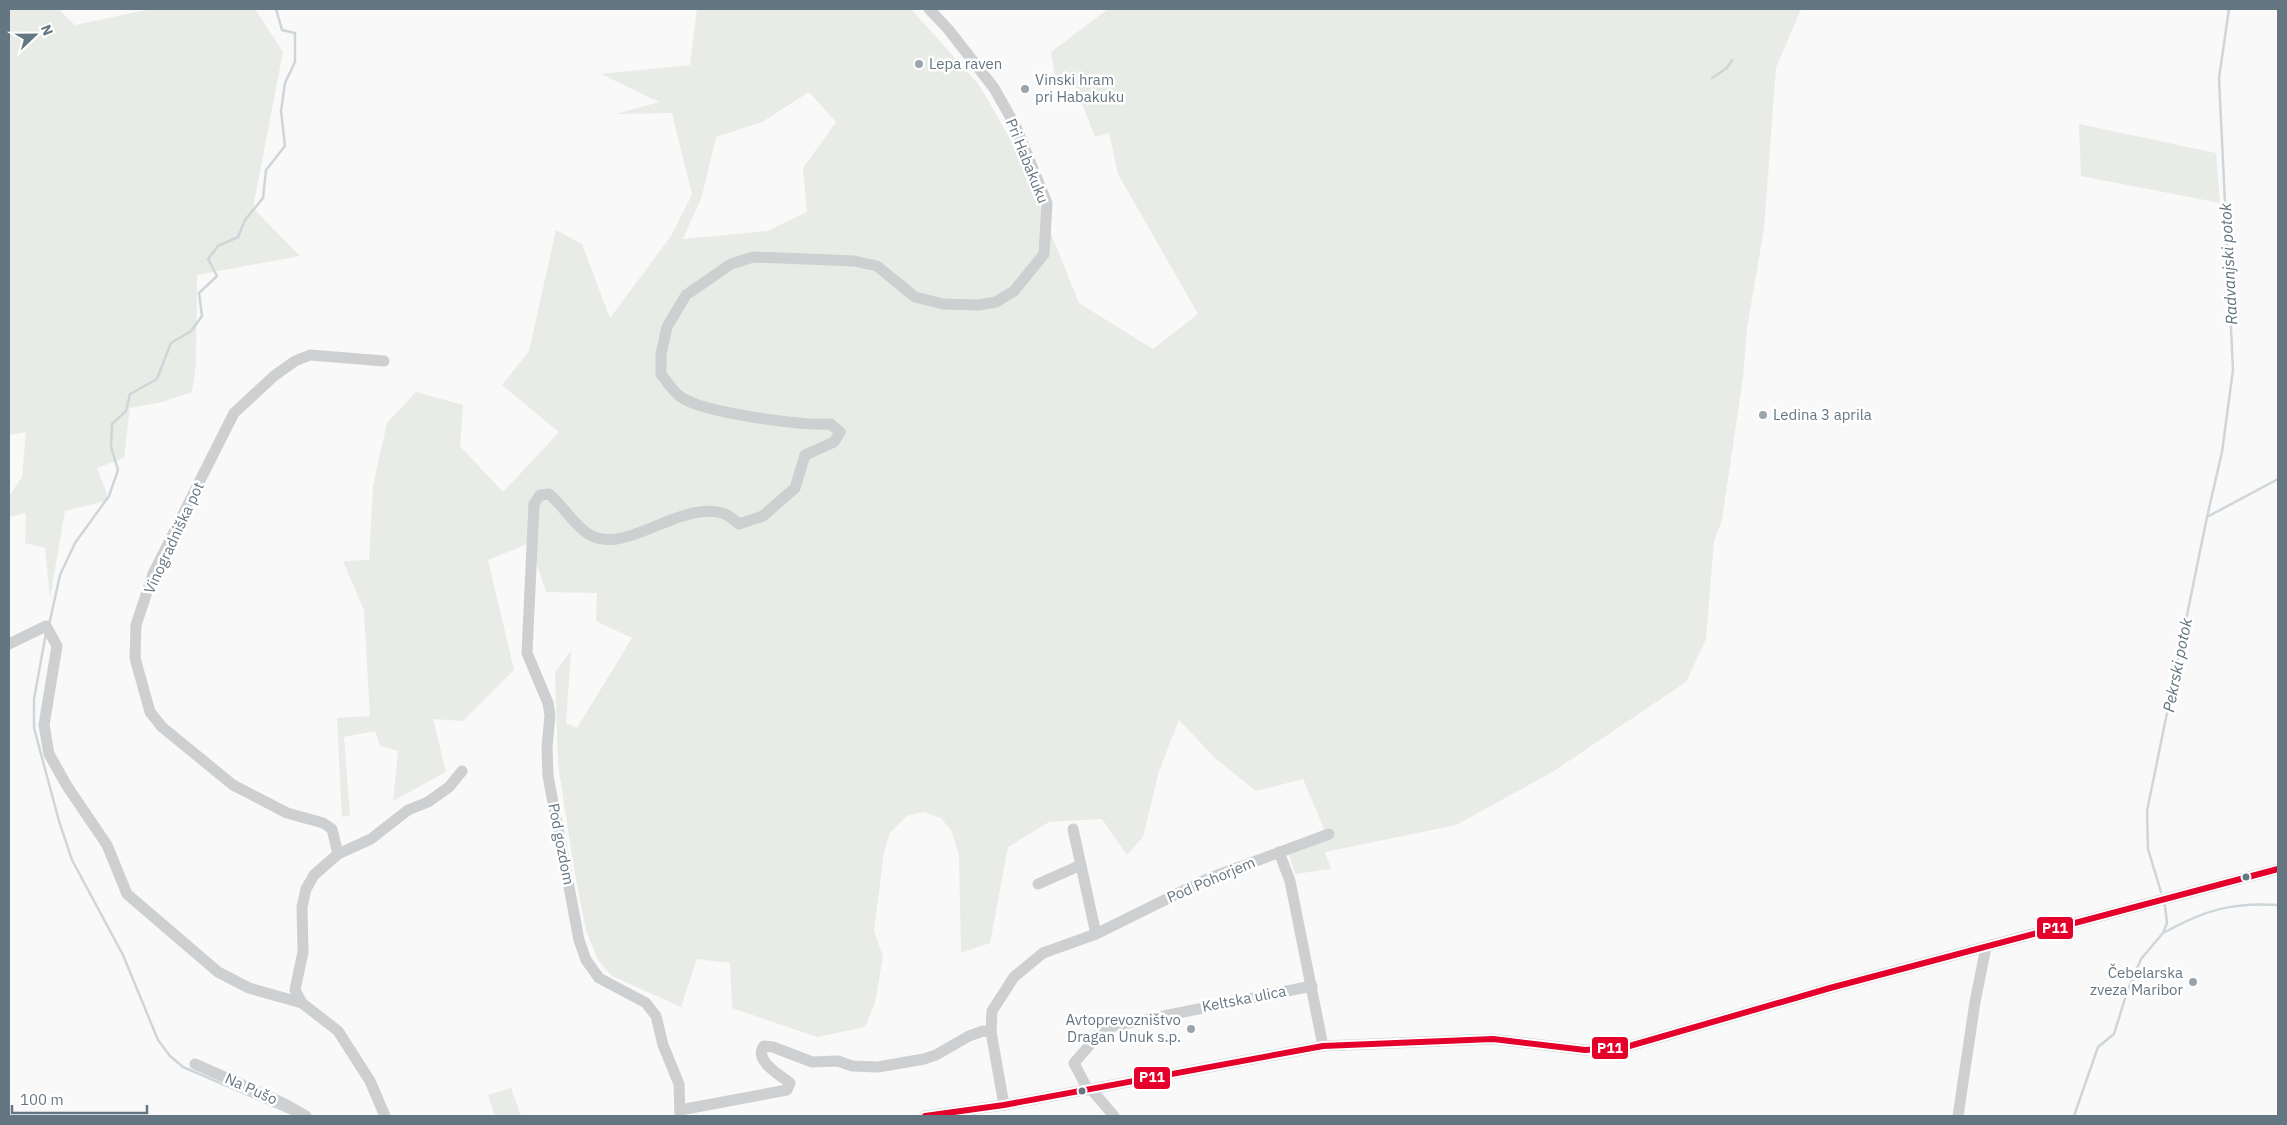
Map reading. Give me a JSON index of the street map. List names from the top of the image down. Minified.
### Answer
{"streets":{"street":["Pri Habakuku","Vinogradniška pot","Pod gozdom","Pod Pohorjem","Keltska ulica","Na Pušo"]},"crossings":[["Pri Habakuku","Pod gozdom"]],"water":["Radvanjski potok","Pekrski potok"],"places":["Lepa raven","Vinski hram pri Habakuku","Ledina 3 aprila","Čebelarska zveza Maribor","Avtoprevozništvo Dragan Unuk s.p."],"lines":["transit line P11"],"scale_bar":"100 m","north":"right"}
